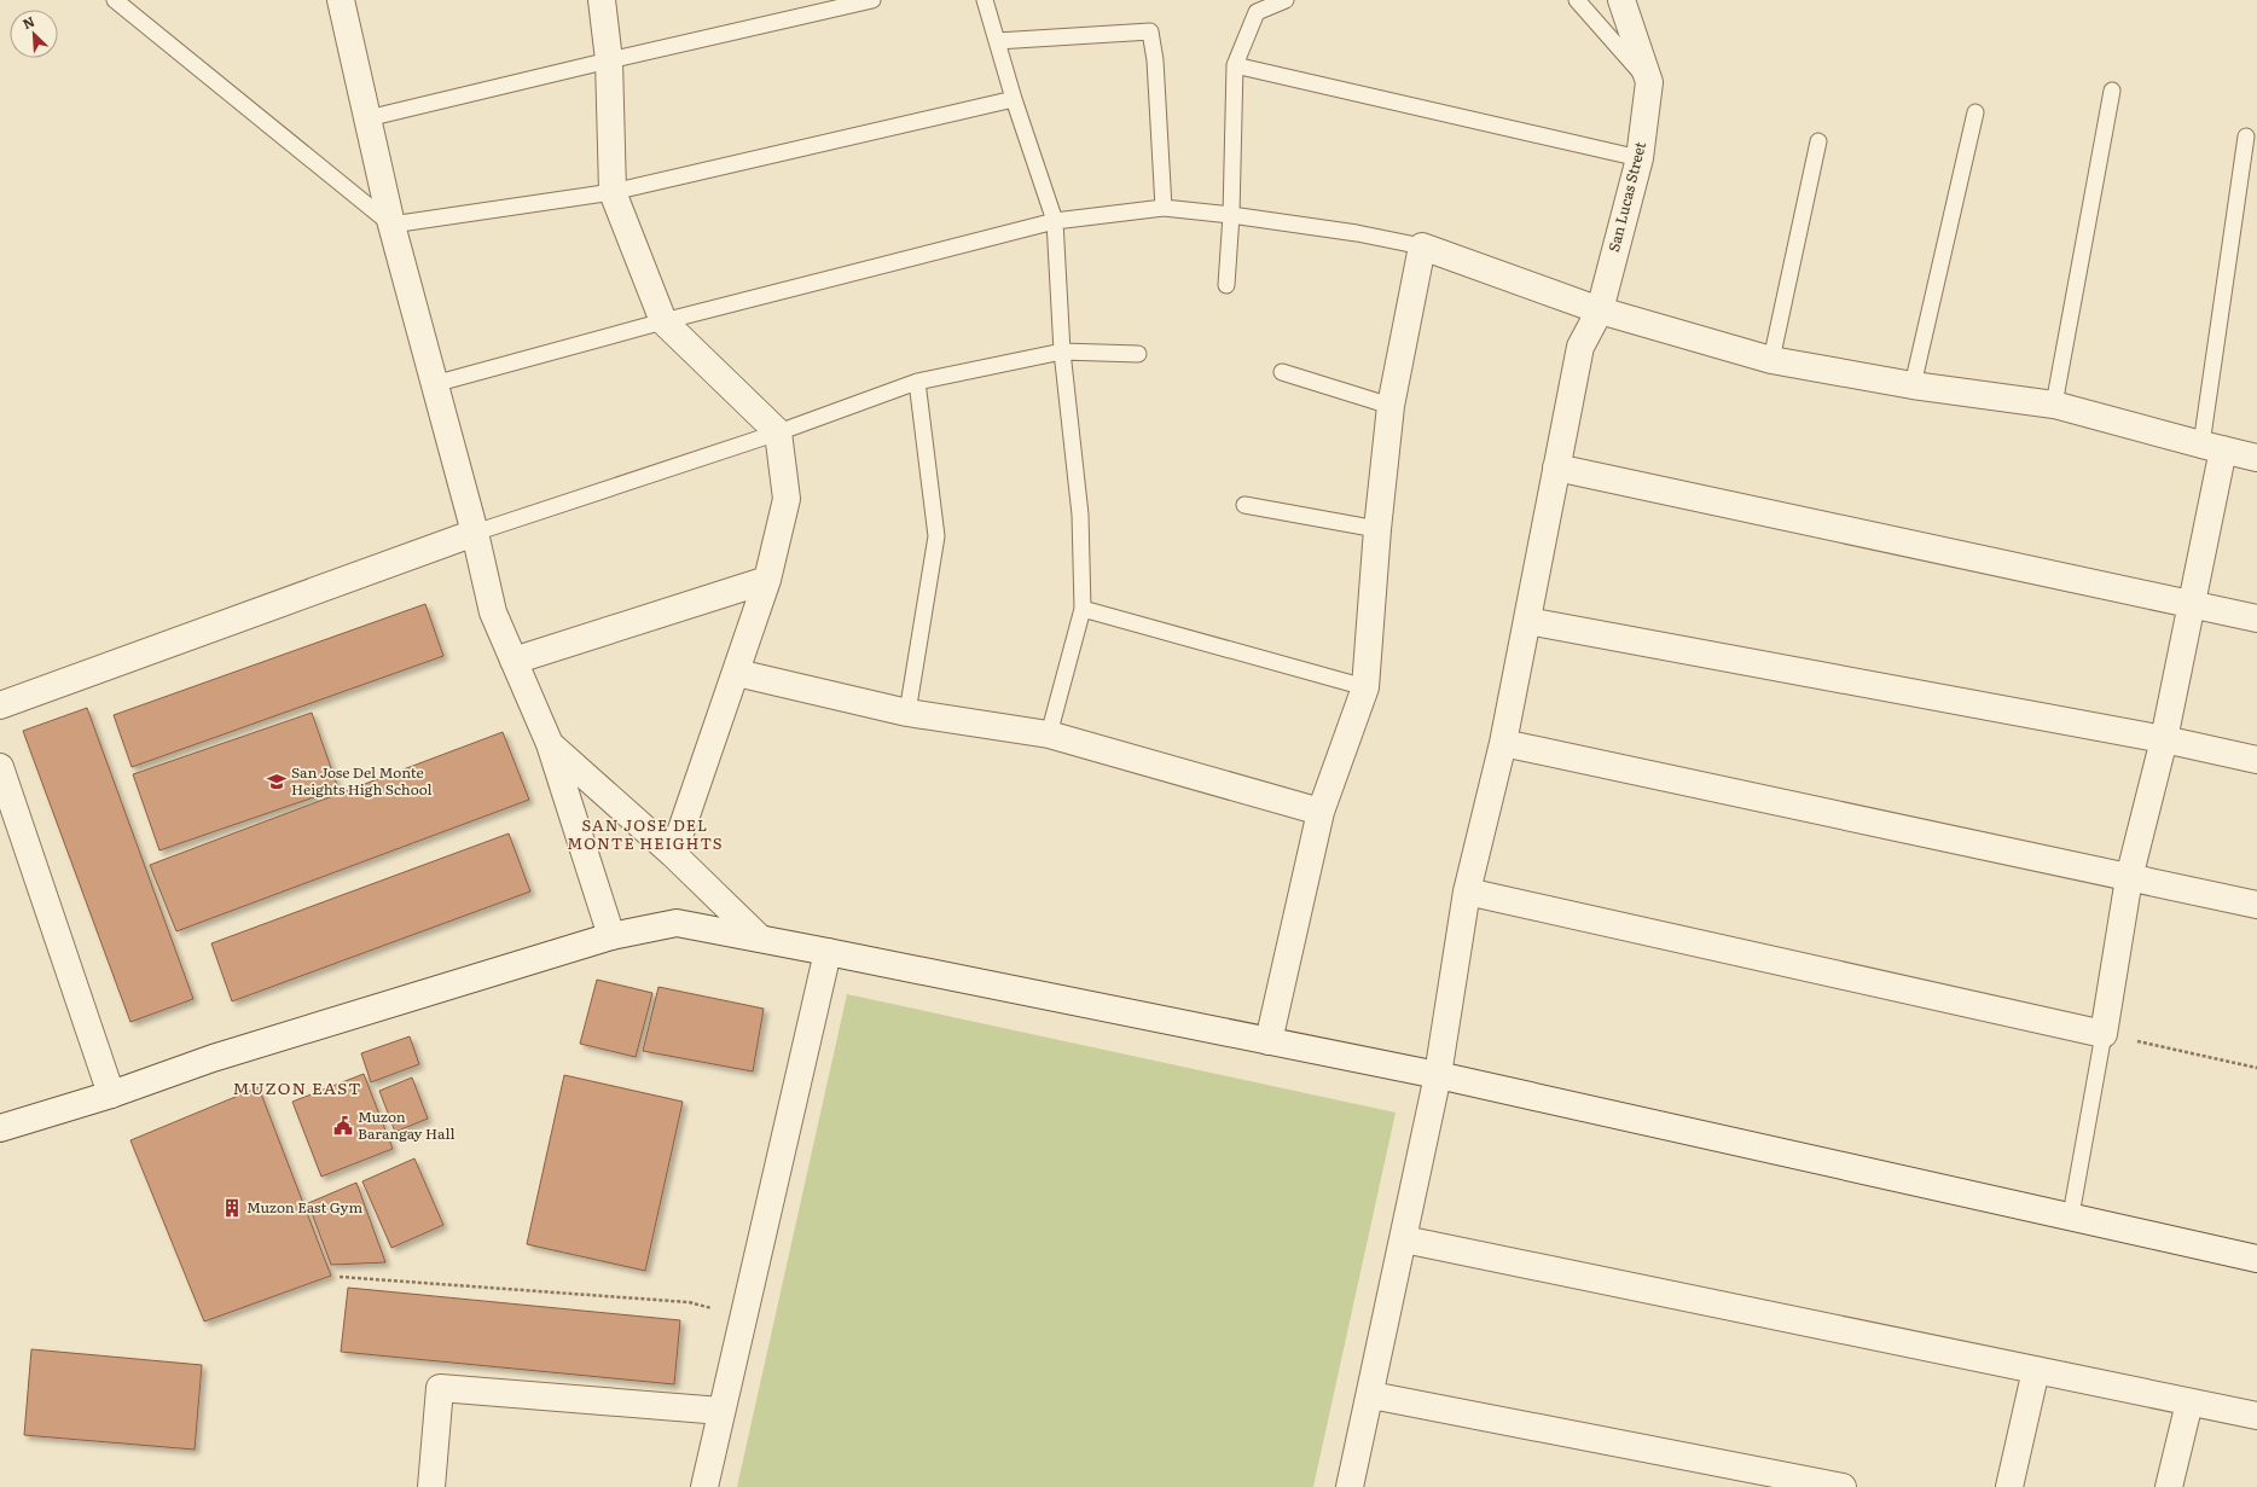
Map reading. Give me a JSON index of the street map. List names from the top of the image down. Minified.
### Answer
{"streets":{"street":["San Lucas Street"]},"districts":["SAN JOSE DEL MONTE HEIGHTS","MUZON EAST"],"places":{"school or university":["San Jose Del Monte Heights High School"],"public building":["Muzon Barangay Hall"],"building":["Muzon East Gym"]},"north":"top left"}
